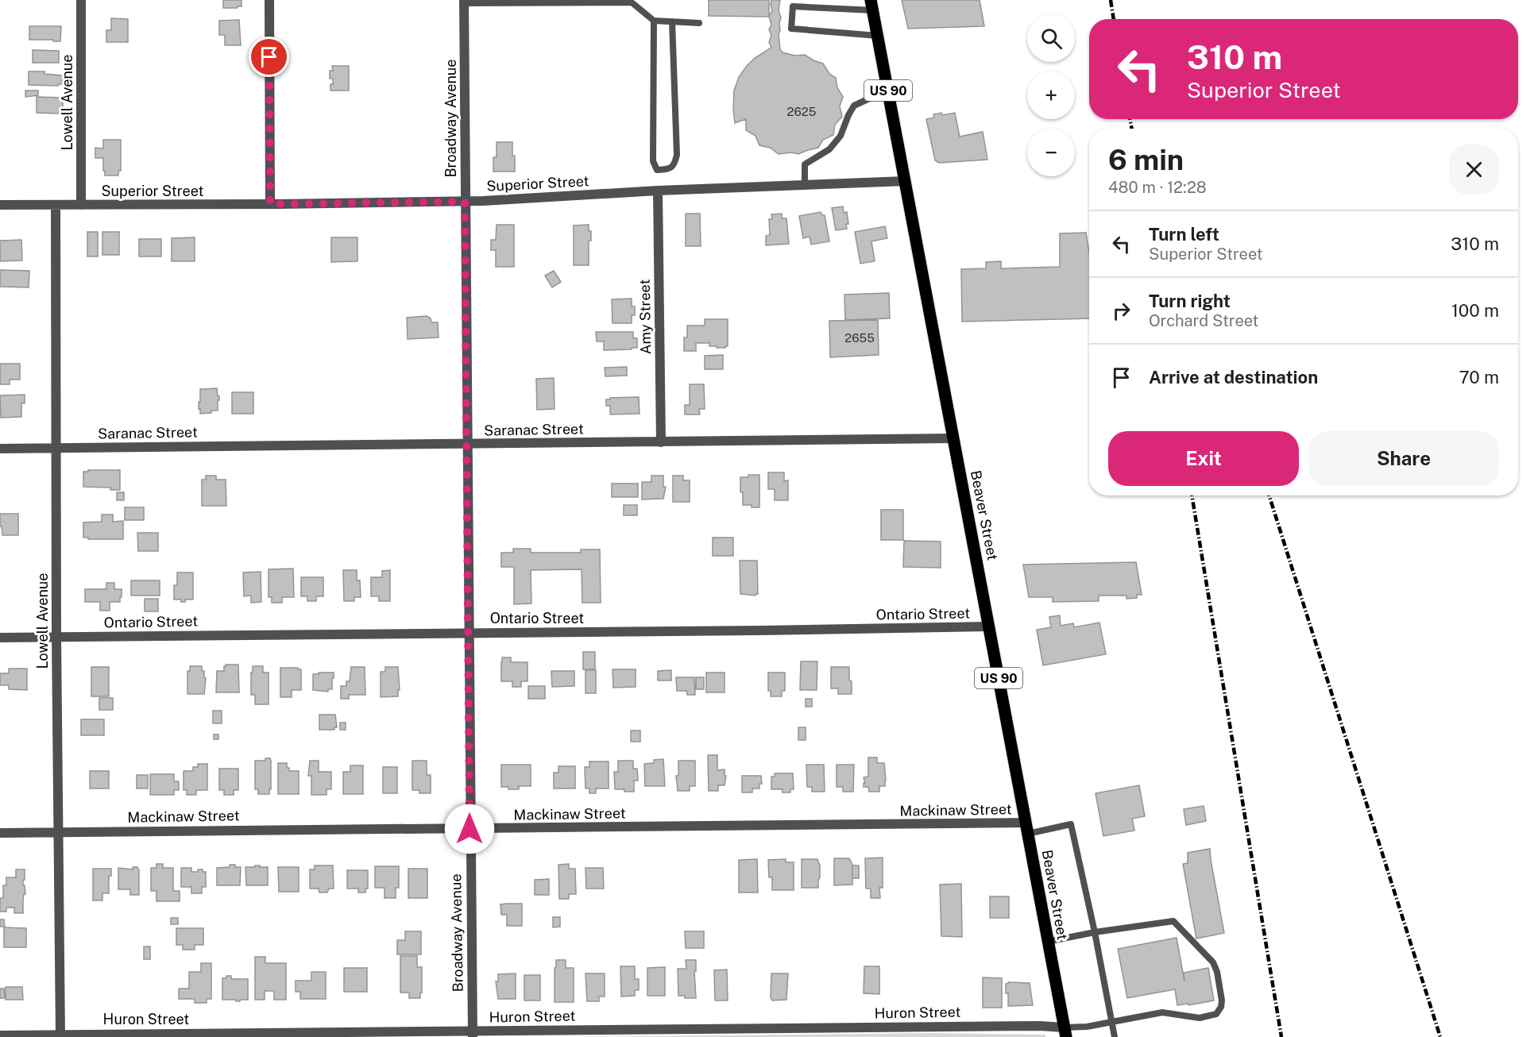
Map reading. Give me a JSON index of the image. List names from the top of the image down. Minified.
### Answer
{"streets":{"main road":["US 90","Beaver Street"],"street":["Lowell Avenue","Broadway Avenue","Superior Street","Amy Street","Saranac Street","Ontario Street","Mackinaw Street","Huron Street"]},"crossings":[["Lowell Avenue","Superior Street"],["Lowell Avenue","Saranac Street"],["Lowell Avenue","Ontario Street"],["Lowell Avenue","Mackinaw Street"],["Lowell Avenue","Huron Street"],["Broadway Avenue","Superior Street"],["Broadway Avenue","Saranac Street"],["Broadway Avenue","Ontario Street"],["Broadway Avenue","Mackinaw Street"],["Broadway Avenue","Huron Street"],["Superior Street","Amy Street"],["Superior Street","Beaver Street"],["Amy Street","Saranac Street"],["Saranac Street","Beaver Street"],["Beaver Street","Ontario Street"],["Beaver Street","Mackinaw Street"],["Beaver Street","Huron Street"]],"house_numbers":["2625","2655"],"page":{"map_buttons":["+","−"],"turn":["310 m","Superior Street"],"heading":["6 min","480 m · 12:28"],"list":[{"name":"Turn left","note":"Superior Street","value":"310 m"},{"name":"Turn right","note":"Orchard Street","value":"100 m"},{"name":"Arrive at destination","value":"70 m"}],"buttons":["Exit","Share"]}}
